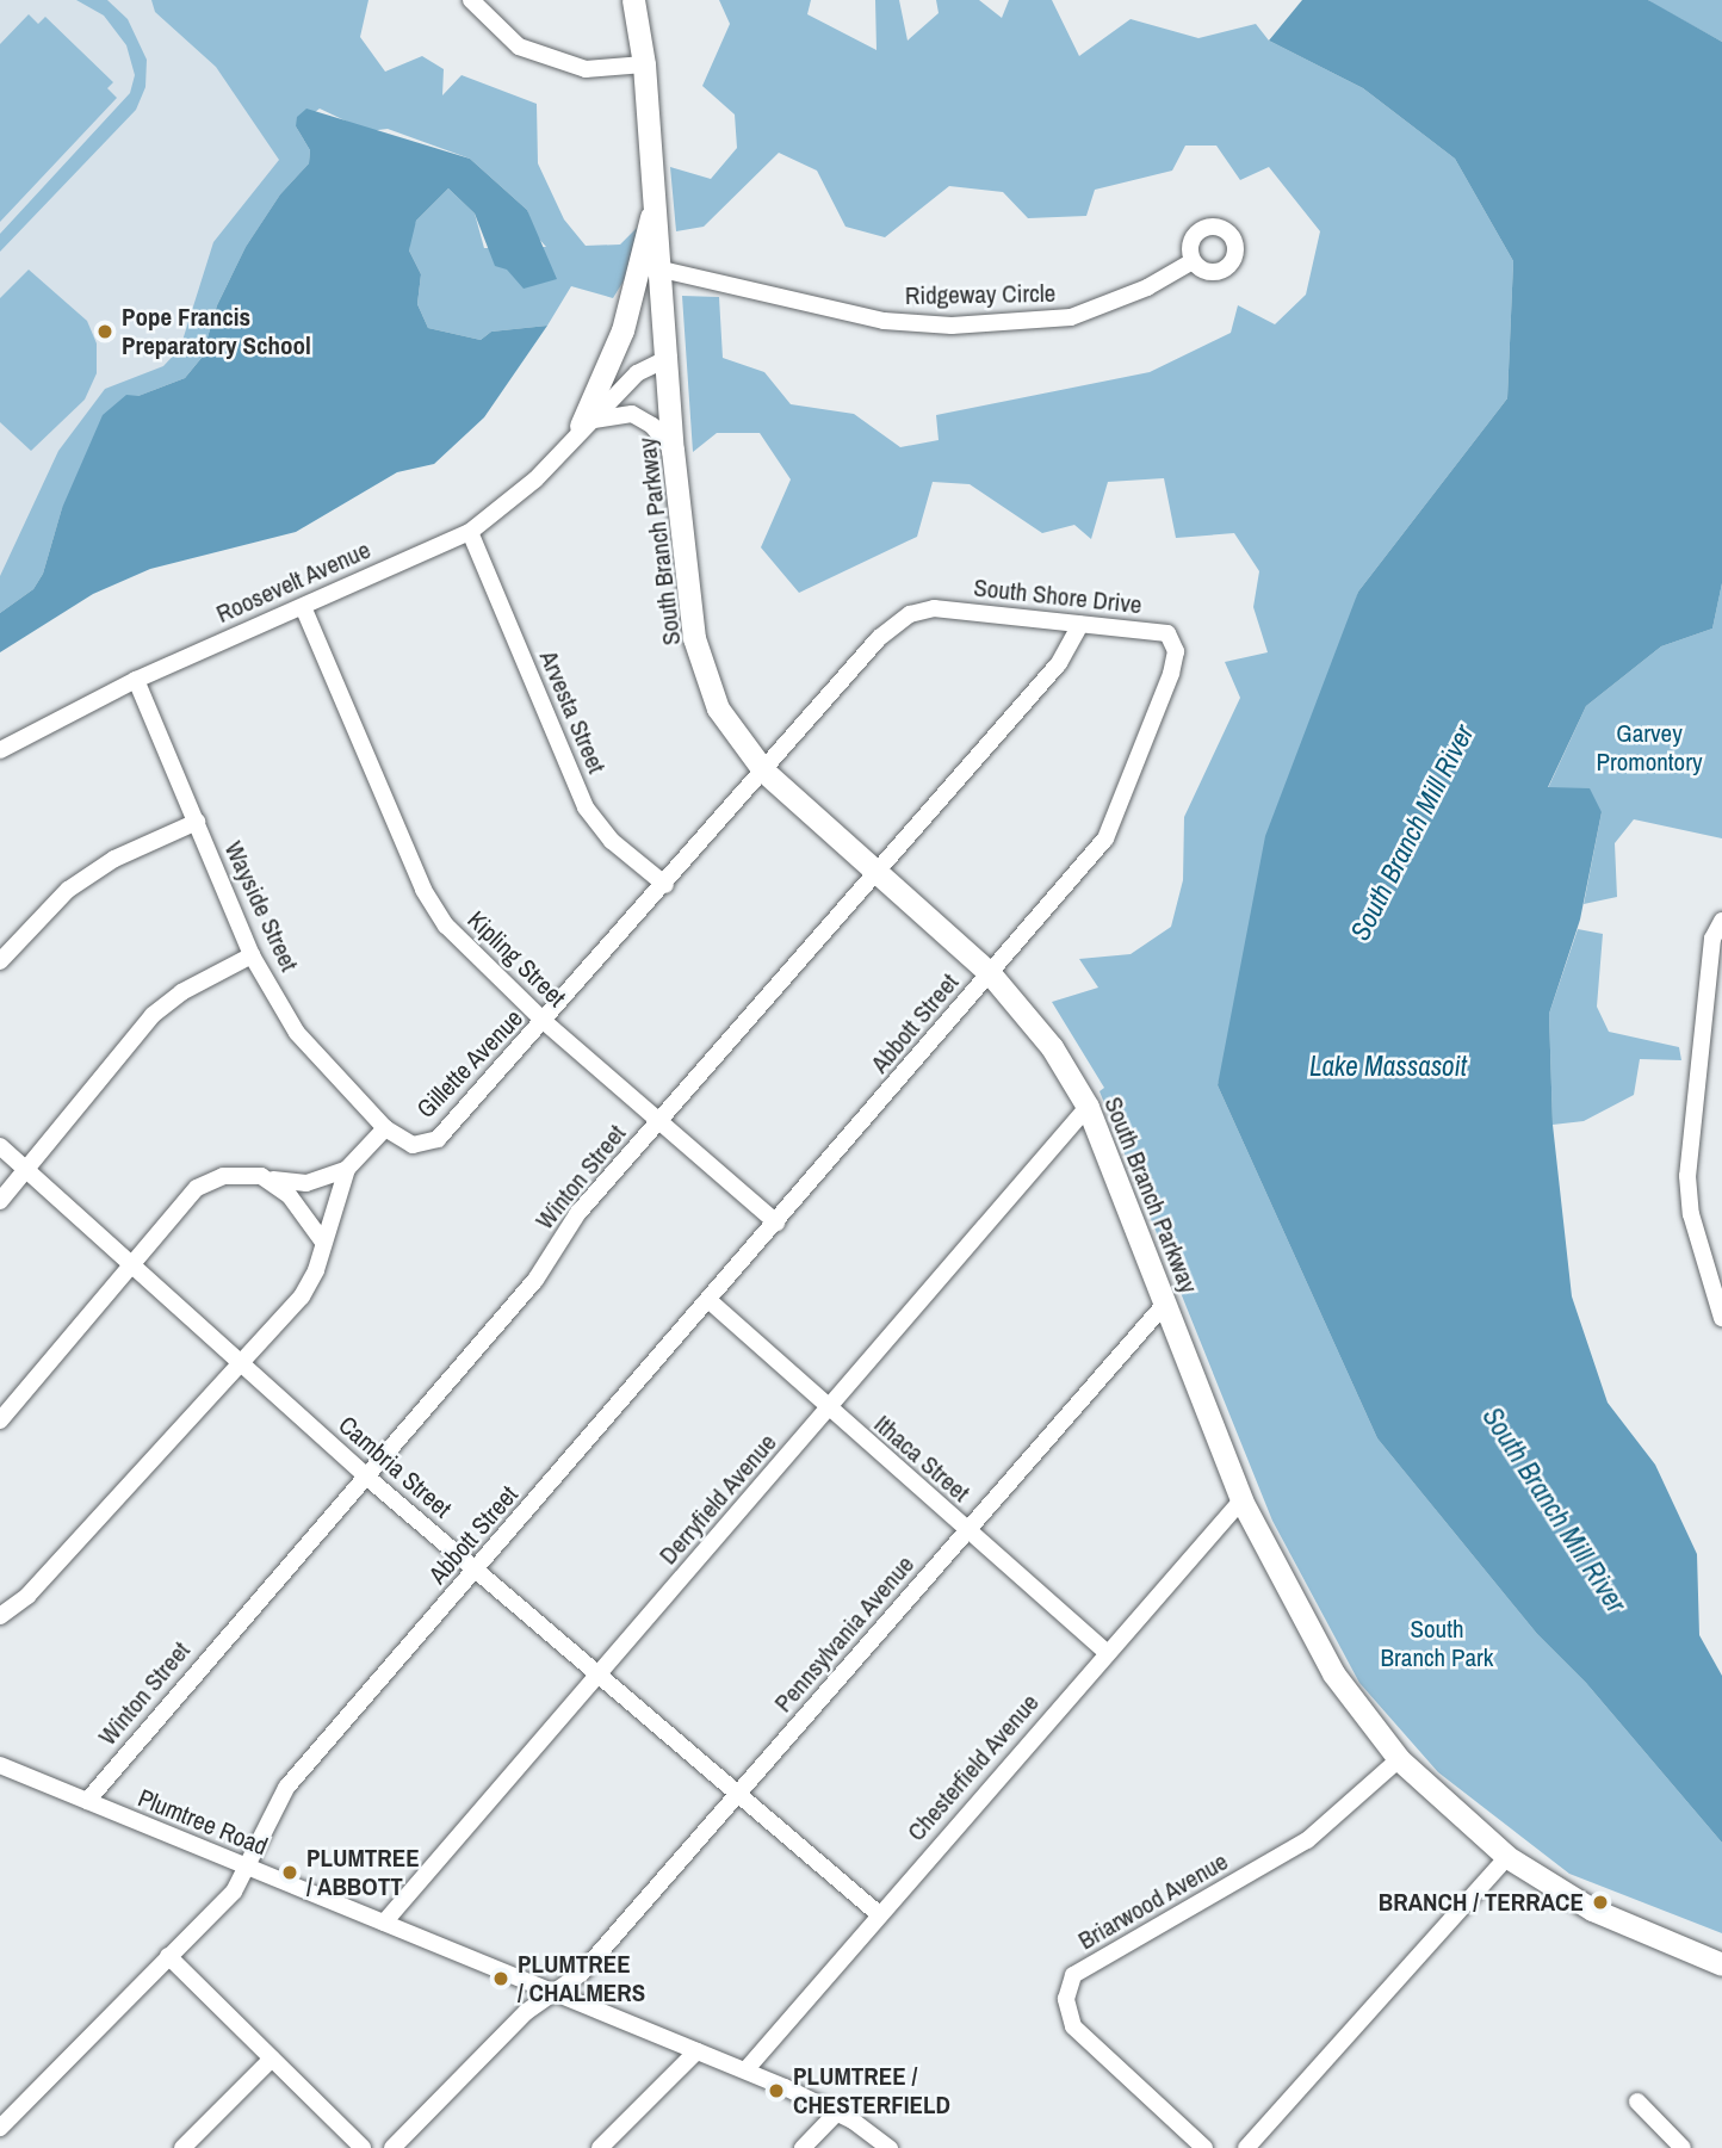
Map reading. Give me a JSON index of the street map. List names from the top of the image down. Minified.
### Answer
{"streets":{"main road":["South Branch Parkway","Roosevelt Avenue"],"street":["Ridgeway Circle","South Shore Drive","Arvesta Street","Wayside Street","Kipling Street","Abbott Street","Gillette Avenue","Winton Street","Ithaca Street","Cambria Street","Derryfield Avenue","Pennsylvania Avenue","Chesterfield Avenue","Plumtree Road","Briarwood Avenue"]},"crossings":[["Ridgeway Circle","Roosevelt Avenue"],["South Branch Parkway","Roosevelt Avenue"],["South Branch Parkway","South Shore Drive"],["South Branch Parkway","Abbott Street"],["South Branch Parkway","Gillette Avenue"],["South Branch Parkway","Winton Street"],["South Branch Parkway","Derryfield Avenue"],["South Branch Parkway","Pennsylvania Avenue"],["South Branch Parkway","Chesterfield Avenue"],["South Branch Parkway","Briarwood Avenue"],["Roosevelt Avenue","Arvesta Street"],["Roosevelt Avenue","Wayside Street"],["Roosevelt Avenue","Kipling Street"],["South Shore Drive","Abbott Street"],["South Shore Drive","Gillette Avenue"],["South Shore Drive","Winton Street"],["Arvesta Street","Gillette Avenue"],["Wayside Street","Gillette Avenue"],["Kipling Street","Abbott Street"],["Kipling Street","Gillette Avenue"],["Kipling Street","Winton Street"],["Abbott Street","Ithaca Street"],["Abbott Street","Cambria Street"],["Abbott Street","Plumtree Road"],["Gillette Avenue","Cambria Street"],["Winton Street","Cambria Street"],["Winton Street","Plumtree Road"],["Ithaca Street","Derryfield Avenue"],["Ithaca Street","Pennsylvania Avenue"],["Ithaca Street","Chesterfield Avenue"],["Cambria Street","Derryfield Avenue"],["Cambria Street","Pennsylvania Avenue"],["Cambria Street","Chesterfield Avenue"],["Derryfield Avenue","Plumtree Road"],["Pennsylvania Avenue","Plumtree Road"],["Chesterfield Avenue","Plumtree Road"]],"water":["South Branch Mill River","Lake Massasoit"],"parks":["Garvey Promontory","South Branch Park"],"places":["Pope Francis Preparatory School","PLUMTREE / ABBOTT","BRANCH / TERRACE","PLUMTREE / CHALMERS","PLUMTREE / CHESTERFIELD"]}
